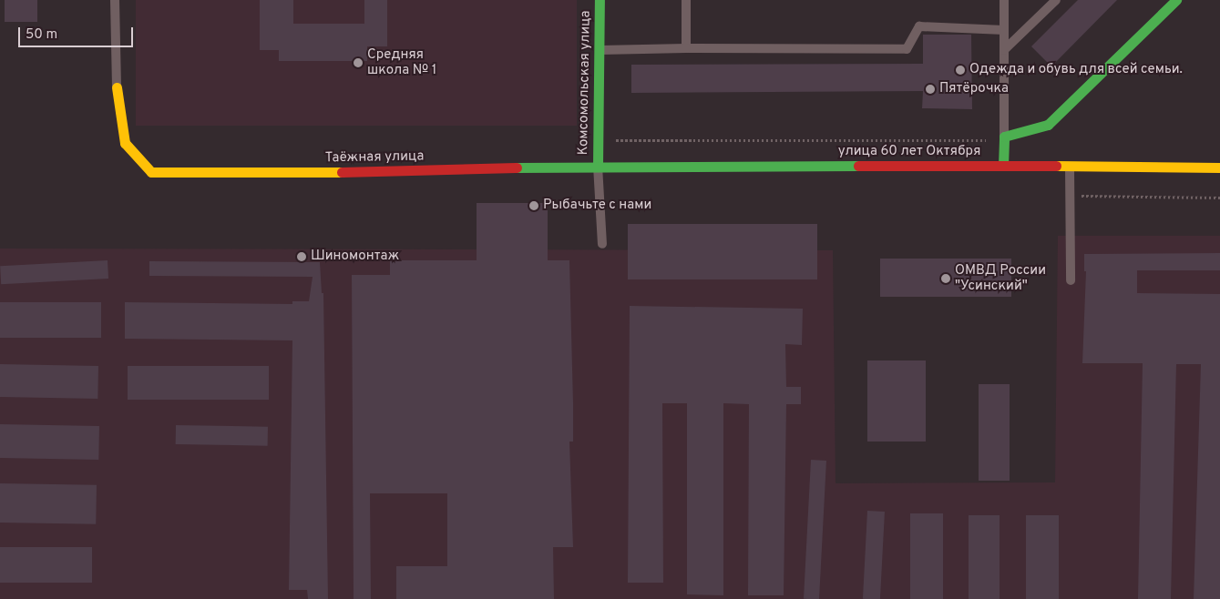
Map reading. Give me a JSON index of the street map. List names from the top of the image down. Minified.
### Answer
{"streets":{"street":["Комсомольская улица","улица 60 лет Октября","Таёжная улица"]},"crossings":[["Комсомольская улица","улица 60 лет Октября"],["Комсомольская улица","Таёжная улица"],["улица 60 лет Октября","Таёжная улица"]],"places":["Средняя школа № 1","Одежда и обувь для всей семьи.","Пятёрочка","Рыбачьте с нами","Шиномонтаж","ОМВД России \"Усинский\""],"scale_bar":"50 m"}
